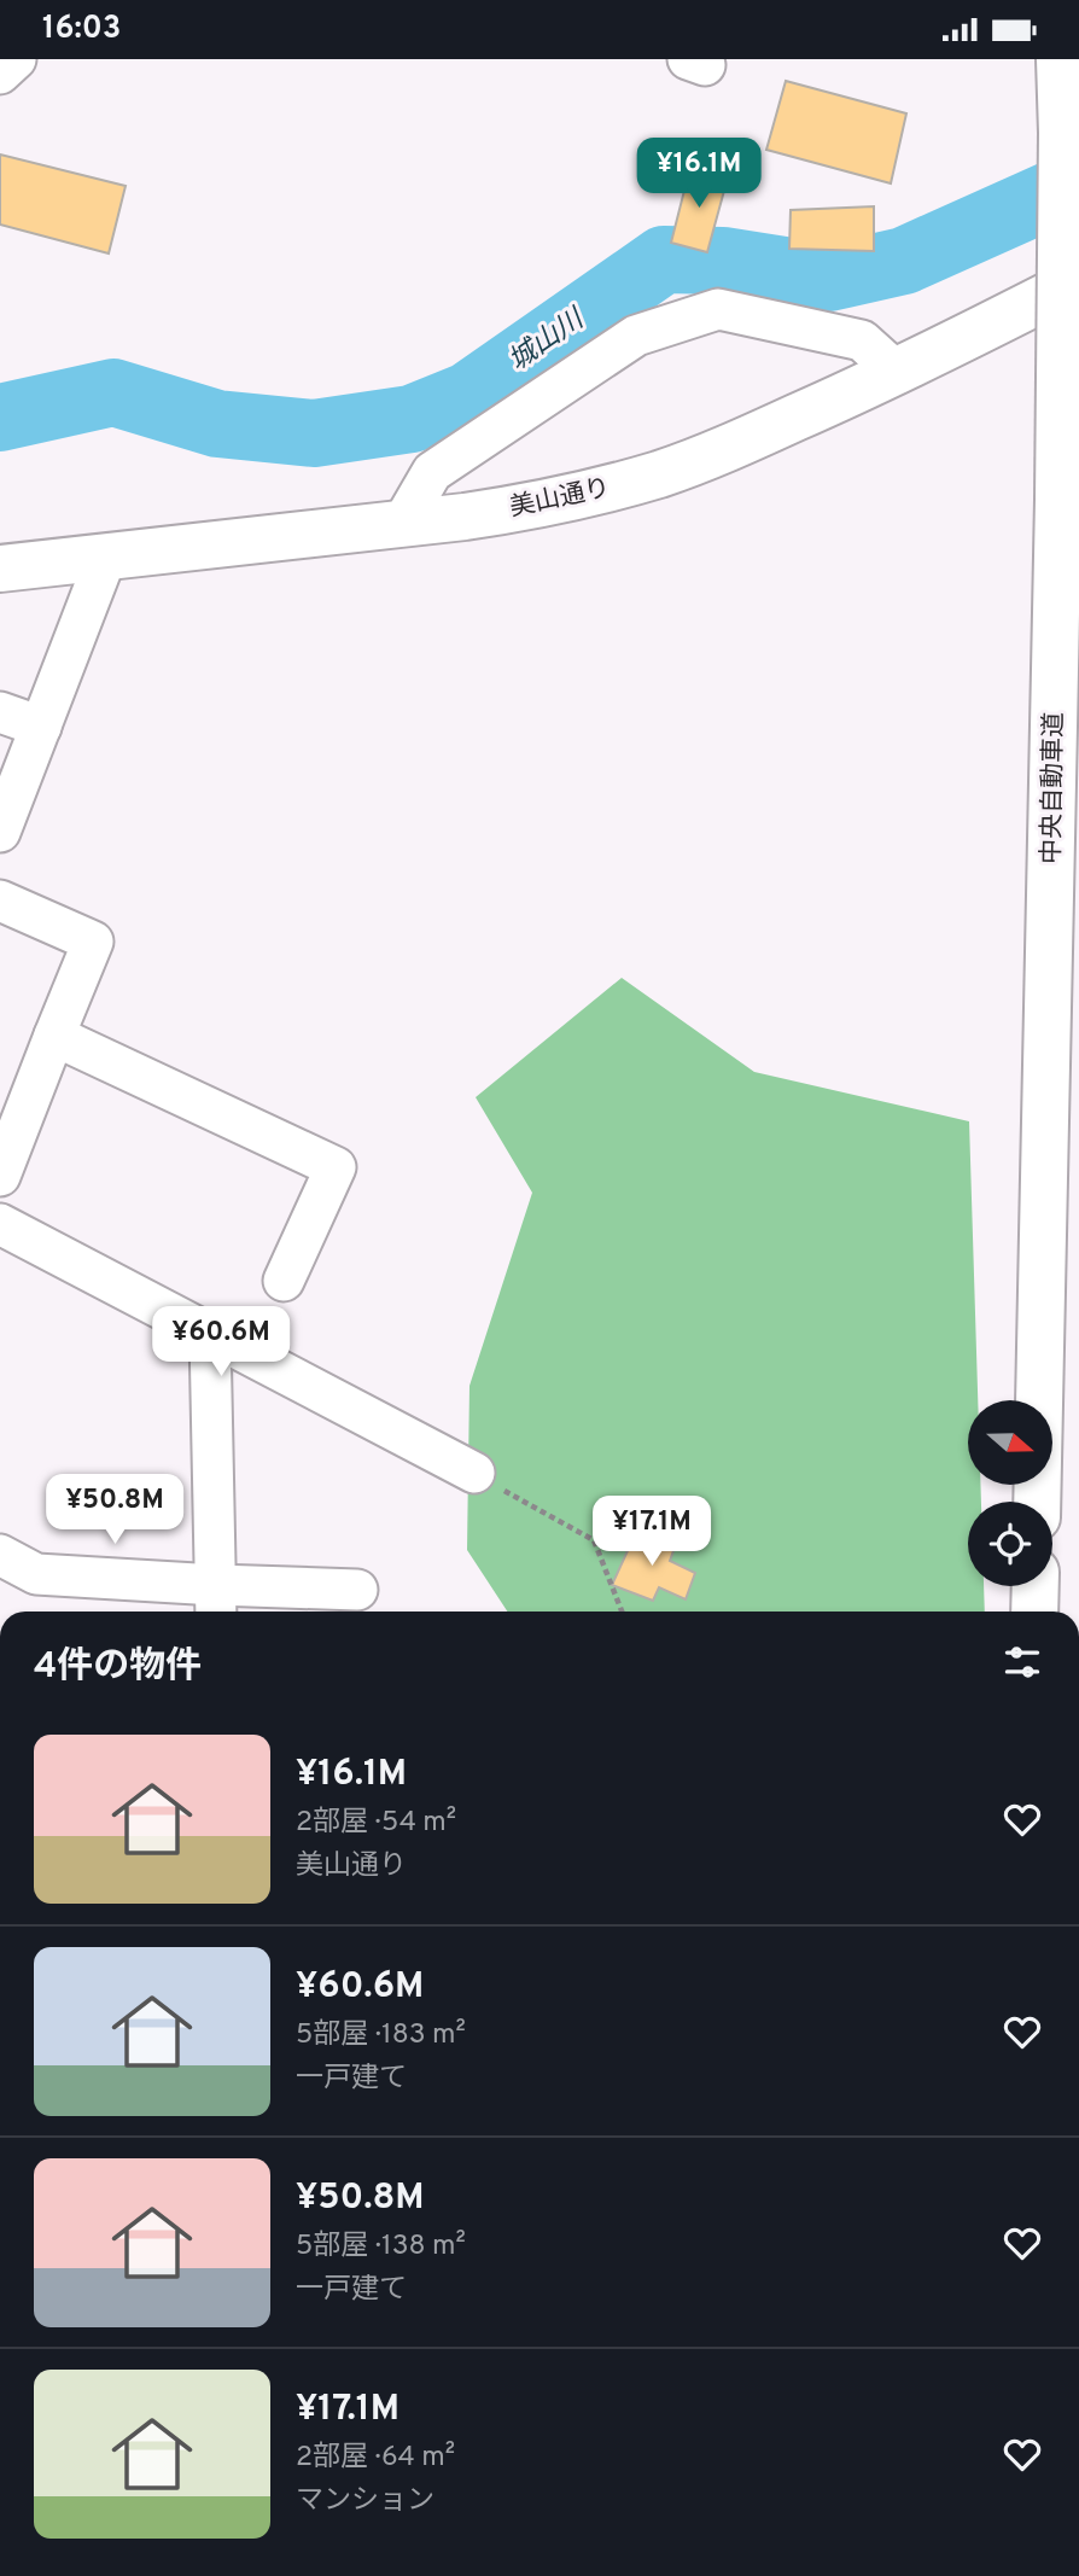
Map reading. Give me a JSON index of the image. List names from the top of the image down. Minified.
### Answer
{"streets":{"main road":["美山通り","中央自動車道"]},"water":["城山川"],"north":"right","page":{"status":"16:03","price":["¥16.1M","¥60.6M","¥50.8M","¥17.1M"],"heading":"4件の物件","list":[{"name":"¥16.1M","note":"2部屋 · 54 m² · 美山通り"},{"name":"¥60.6M","note":"5部屋 · 183 m² · 一戸建て"},{"name":"¥50.8M","note":"5部屋 · 138 m² · 一戸建て"},{"name":"¥17.1M","note":"2部屋 · 64 m² · マンション"}]}}
